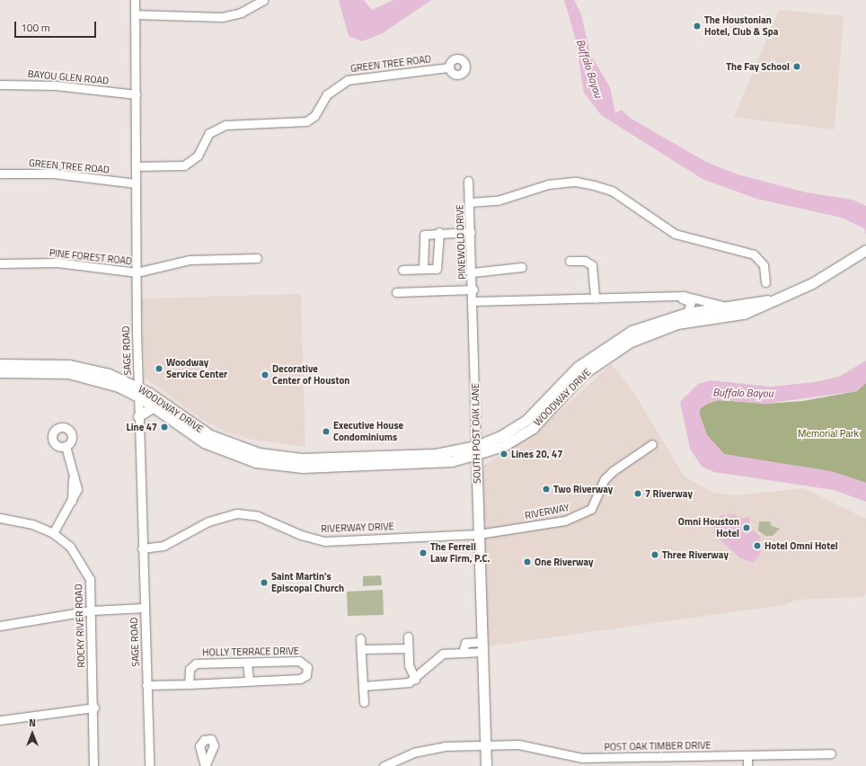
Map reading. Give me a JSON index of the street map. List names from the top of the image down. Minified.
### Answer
{"streets":{"main road":["WOODWAY DRIVE","SOUTH POST OAK LANE"],"street":["GREEN TREE ROAD","BAYOU GLEN ROAD","PINEWOLD DRIVE","PINE FOREST ROAD","SAGE ROAD","RIVERWAY","RIVERWAY DRIVE","ROCKY RIVER ROAD","HOLLY TERRACE DRIVE","POST OAK TIMBER DRIVE"]},"crossings":[["GREEN TREE ROAD","SAGE ROAD"],["BAYOU GLEN ROAD","SAGE ROAD"],["PINEWOLD DRIVE","SOUTH POST OAK LANE"],["PINE FOREST ROAD","SAGE ROAD"],["SAGE ROAD","WOODWAY DRIVE"],["SAGE ROAD","RIVERWAY DRIVE"],["SAGE ROAD","HOLLY TERRACE DRIVE"],["WOODWAY DRIVE","SOUTH POST OAK LANE"],["SOUTH POST OAK LANE","RIVERWAY"],["SOUTH POST OAK LANE","RIVERWAY DRIVE"],["SOUTH POST OAK LANE","POST OAK TIMBER DRIVE"],["RIVERWAY","RIVERWAY DRIVE"]],"water":["Buffalo Bayou"],"parks":["Memorial Park"],"places":["The Houstonian Hotel, Club & Spa","The Fay School","Woodway Service Center","Decorative Center of Houston","Line 47","Executive House Condominiums","Lines 20, 47","Two Riverway","7 Riverway","Omni Houston Hotel","Hotel Omni Hotel","The Ferrell Law Firm, P.C.","Three Riverway","One Riverway","Saint Martin's Episcopal Church"],"scale_bar":"100 m","north":"top"}
